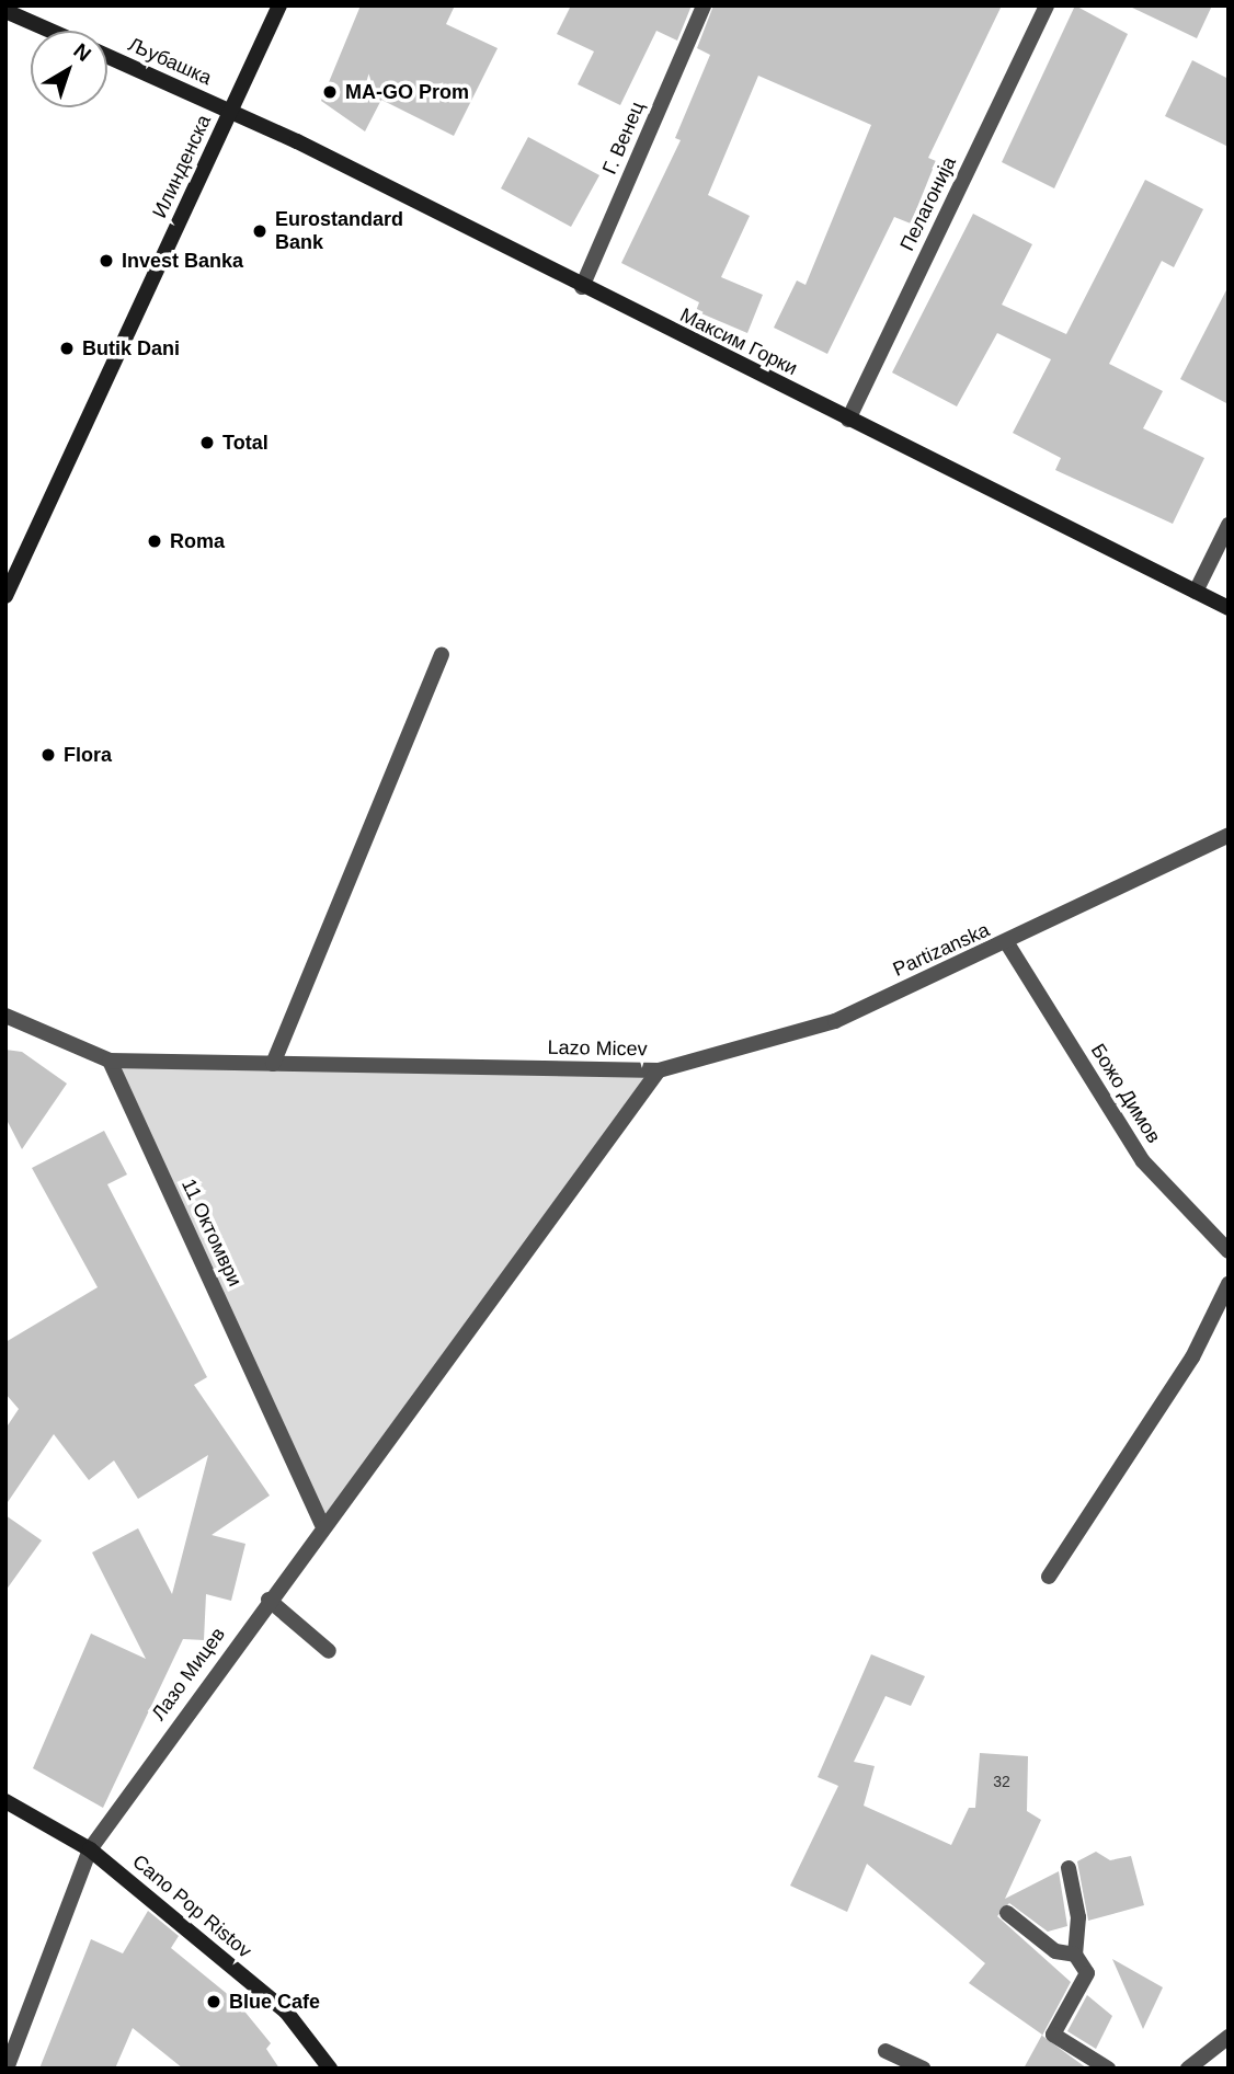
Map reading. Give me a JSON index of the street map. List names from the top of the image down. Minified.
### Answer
{"streets":{"street":["Љубашка","Г. Венец","Илинденска","Пелагонија","Максим Горки","Partizanska","Lazo Micev","Божо Димов","11 Октомври","Лазо Мицев","Cano Pop Ristov"]},"crossings":[["Љубашка","Илинденска"],["Љубашка","Максим Горки"],["Г. Венец","Максим Горки"],["Илинденска","Максим Горки"],["Пелагонија","Максим Горки"],["Partizanska","Lazo Micev"],["Partizanska","Божо Димов"],["Lazo Micev","11 Октомври"],["Lazo Micev","Лазо Мицев"],["11 Октомври","Лазо Мицев"],["Лазо Мицев","Cano Pop Ristov"]],"places":["MA-GO Prom","Eurostandard Bank","Invest Banka","Butik Dani","Total","Roma","Flora","Blue Cafe"],"house_numbers":["32"],"north":"top right"}
